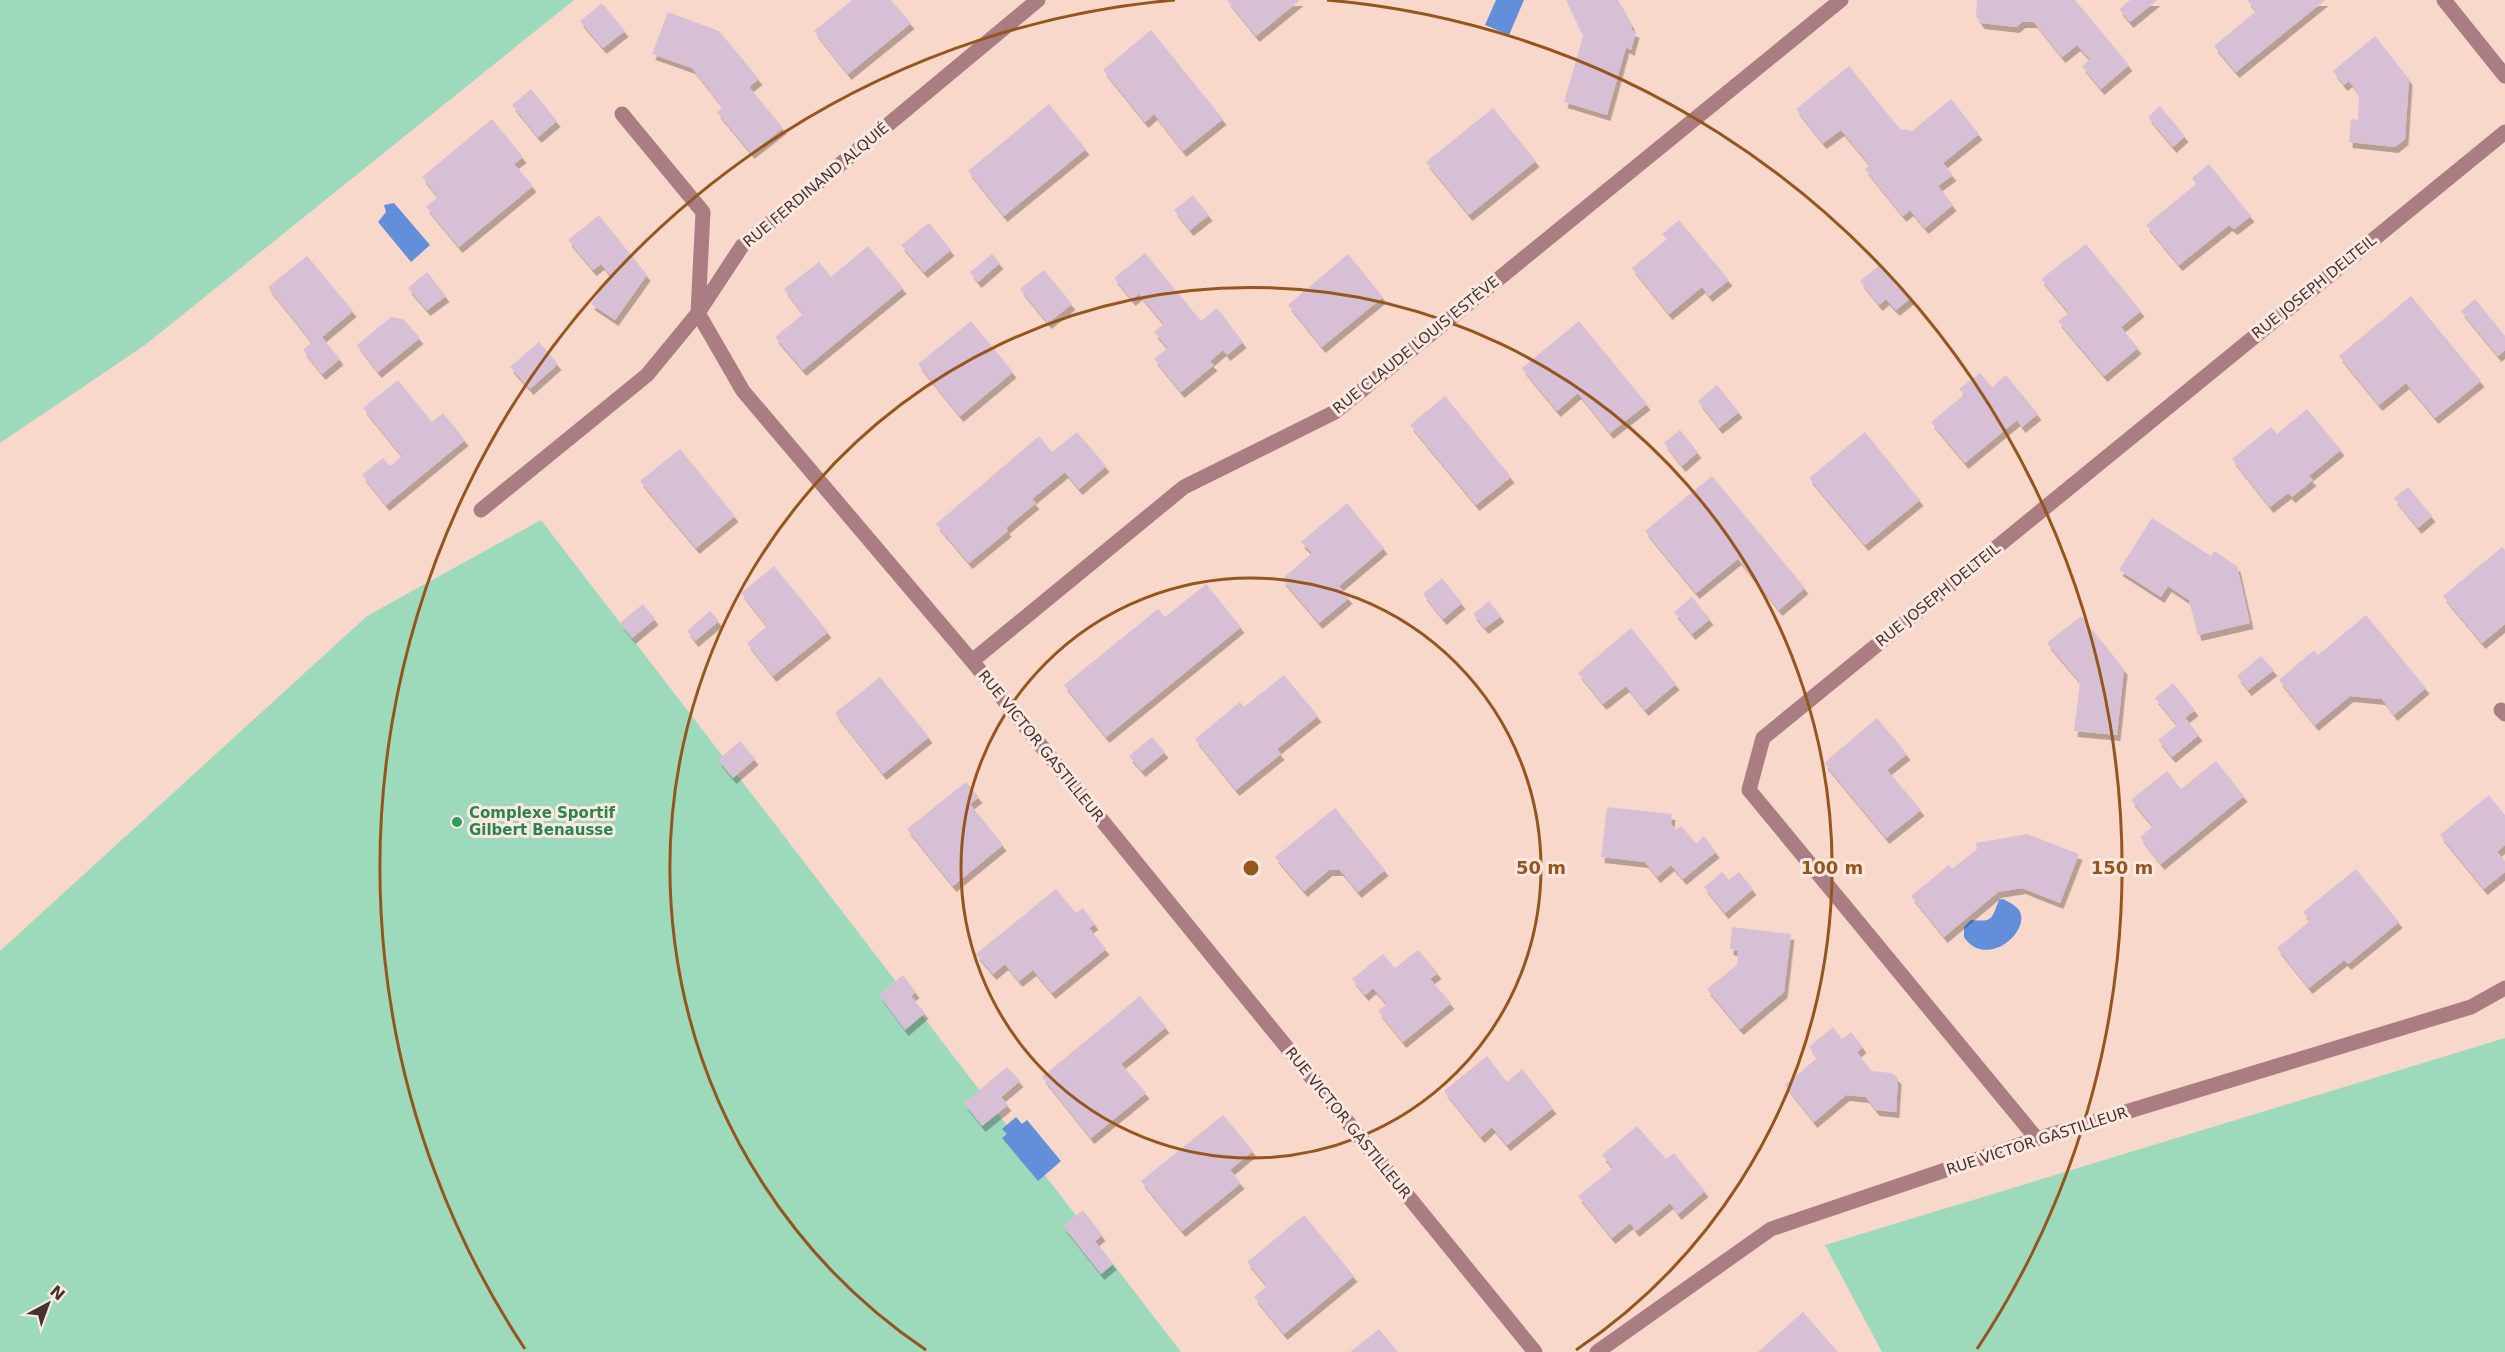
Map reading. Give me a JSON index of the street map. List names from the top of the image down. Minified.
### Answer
{"streets":{"street":["RUE FERDINAND ALQUIÉ","RUE JOSEPH DELTEIL","RUE CLAUDE LOUIS ESTÈVE","RUE VICTOR GASTILLEUR"]},"crossings":[["RUE FERDINAND ALQUIÉ","RUE VICTOR GASTILLEUR"],["RUE JOSEPH DELTEIL","RUE VICTOR GASTILLEUR"],["RUE CLAUDE LOUIS ESTÈVE","RUE VICTOR GASTILLEUR"]],"places":["Complexe Sportif Gilbert Benausse"],"north":"top right","rings":["50 m","100 m","150 m"]}
